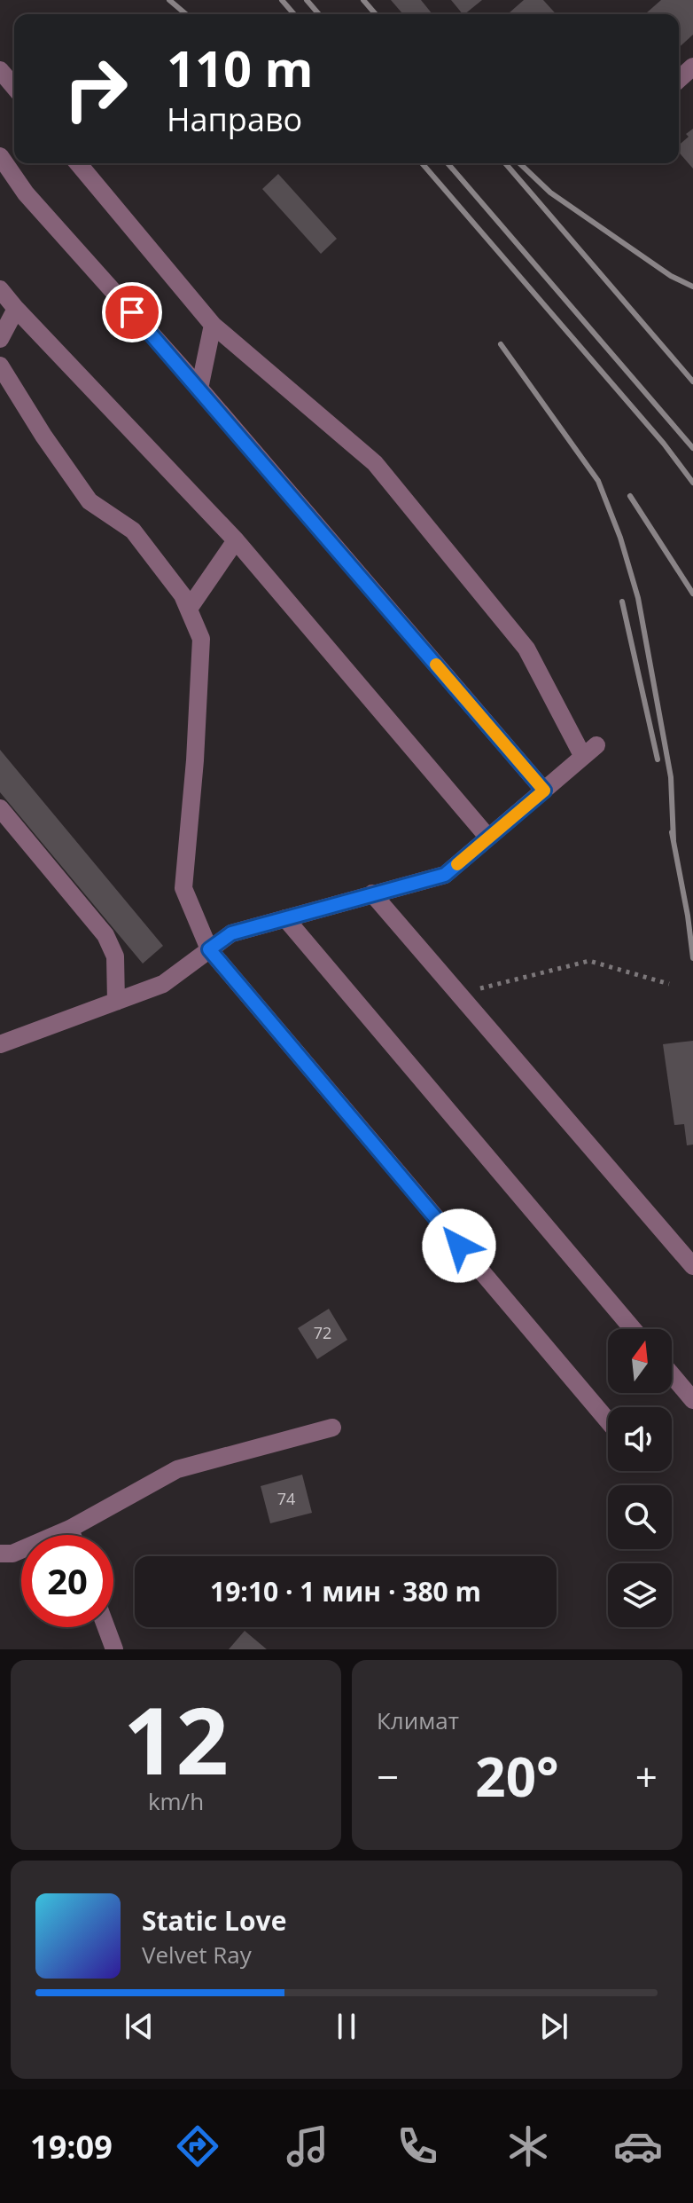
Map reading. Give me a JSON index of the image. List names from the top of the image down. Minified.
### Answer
{"house_numbers":["72","74"],"north":"top","page":{"turn":["110 m","Направо"],"limit":"20","trip":"19:10 · 1 мин · 380 m","tile":[["12","km/h"],"Климат"],"heat":["−","20°","+"],"song":["Static Love","Velvet Ray"],"tabs":"19:09"}}
